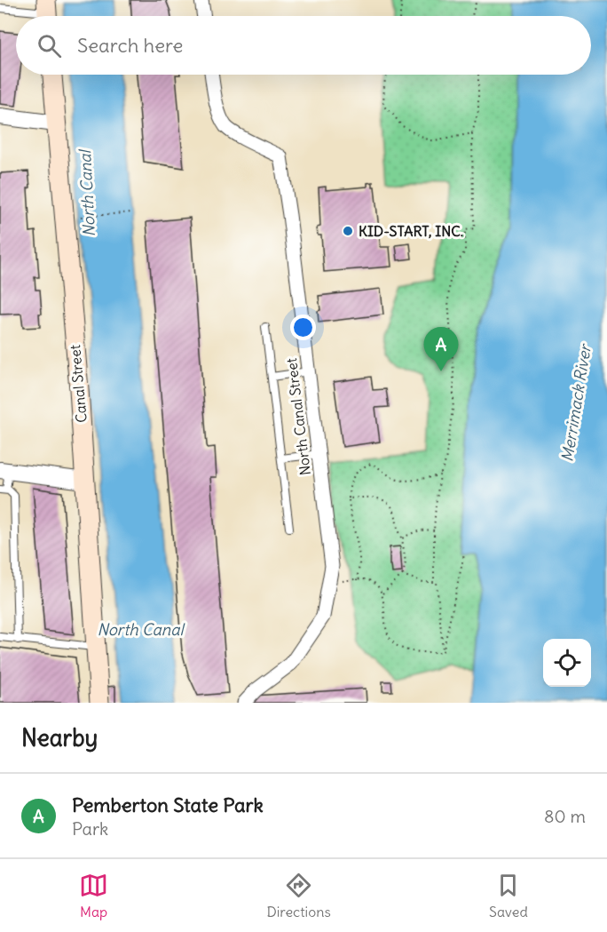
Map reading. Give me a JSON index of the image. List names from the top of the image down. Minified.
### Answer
{"streets":{"main road":["Canal Street"],"street":["North Canal Street"]},"water":["North Canal","Merrimack River"],"places":["KID-START, INC."],"page":{"search":"Search here","pins":"A","heading":"Nearby","list":[{"mark":"A","name":"Pemberton State Park","note":"Park","value":"80 m"}],"nav":["Map","Directions","Saved"]}}
